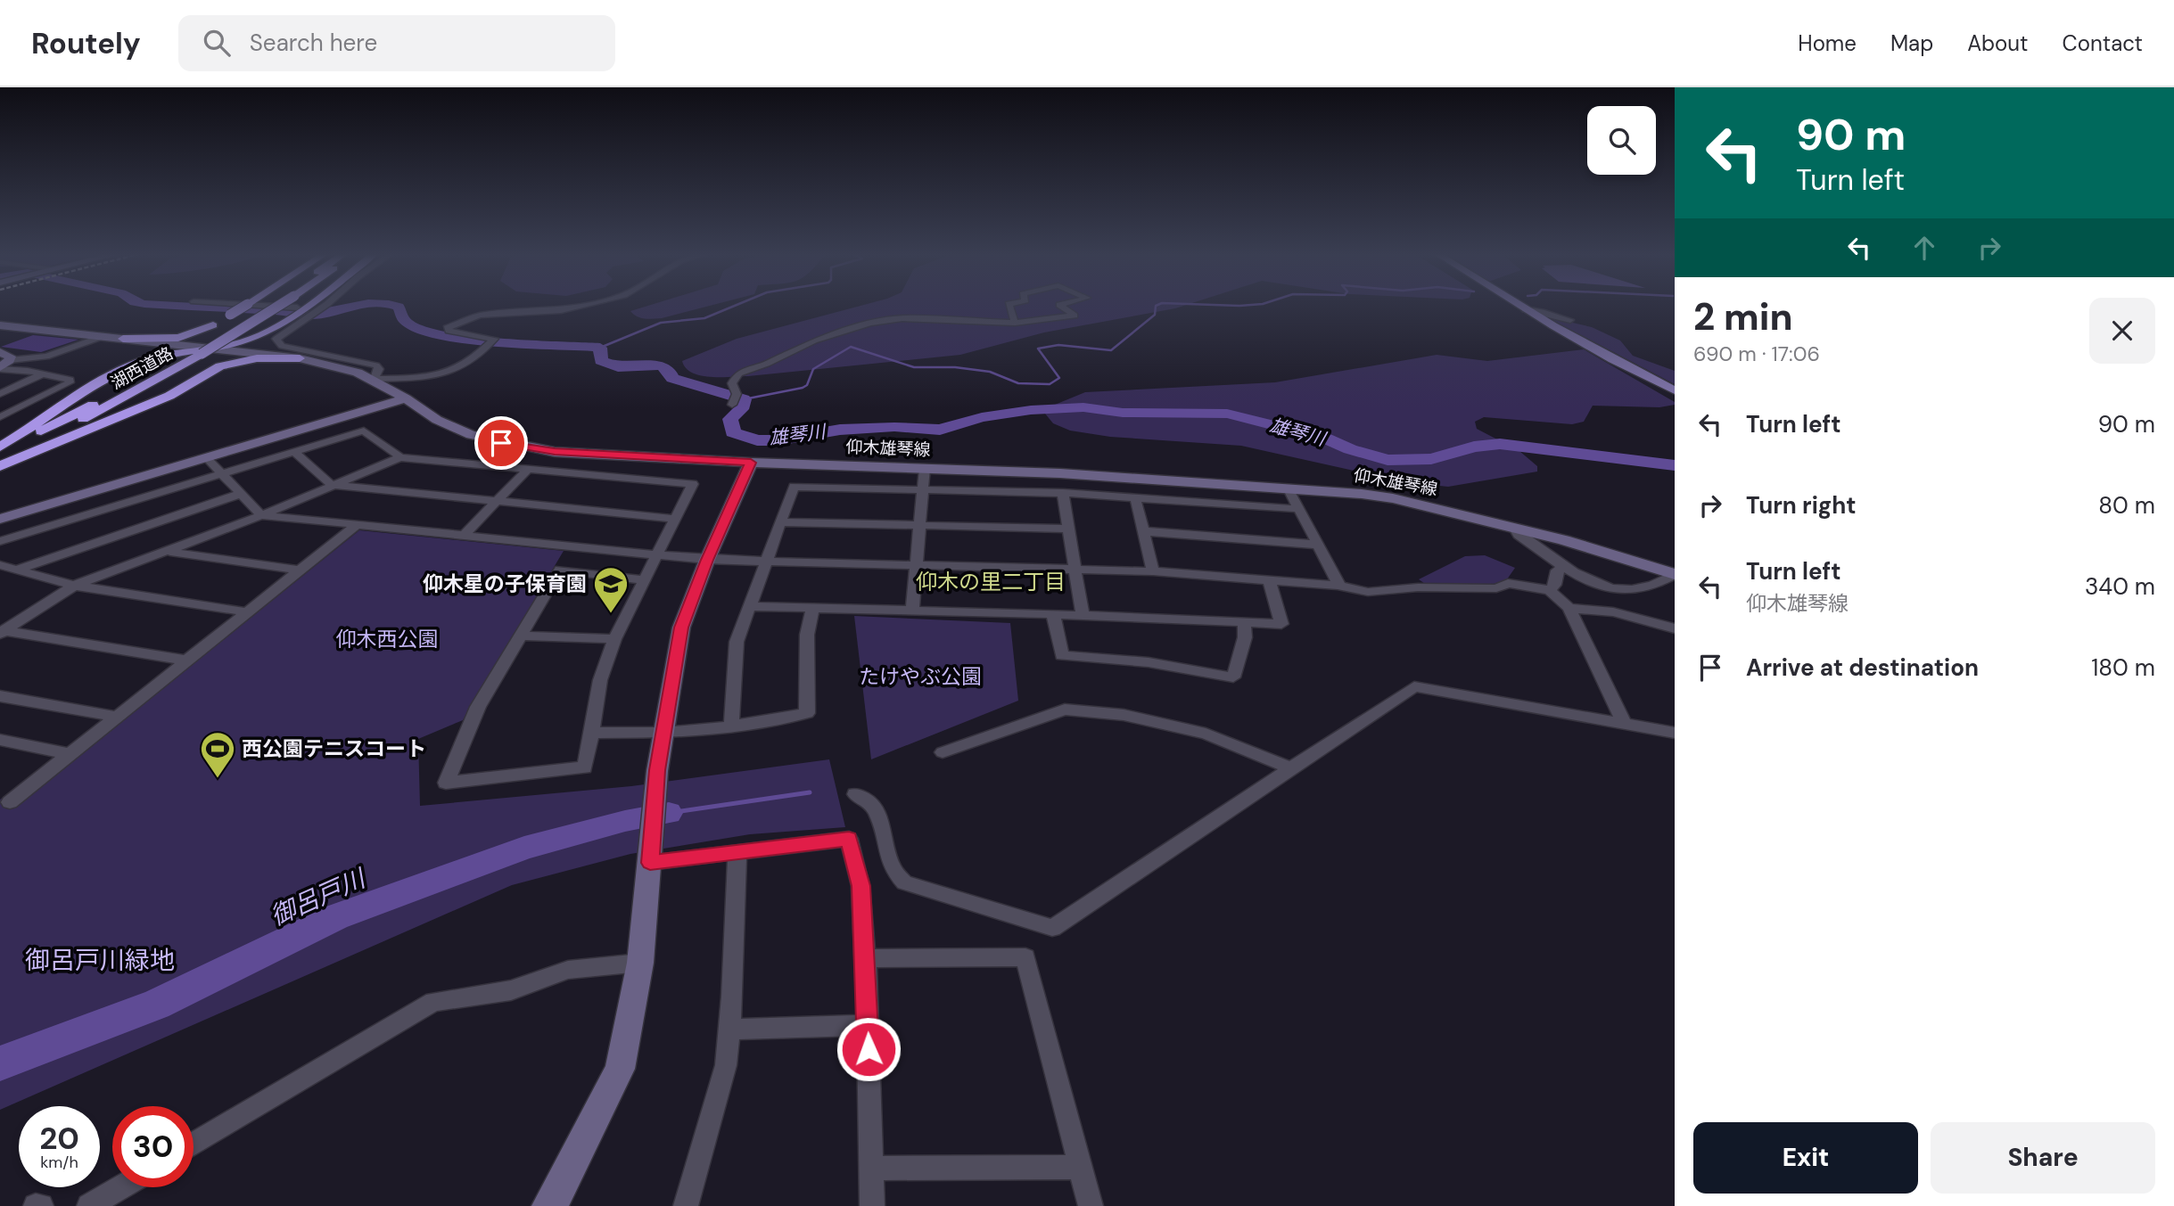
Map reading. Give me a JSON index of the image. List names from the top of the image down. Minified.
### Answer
{"streets":{"highway":["湖西道路"],"main road":["仰木雄琴線"]},"crossings":[["湖西道路","仰木雄琴線"]],"districts":["仰木の里二丁目"],"water":["雄琴川","御呂戸川"],"parks":["仰木西公園","たけやぶ公園","御呂戸川緑地"],"places":{"school or university":["仰木星の子保育園"],"sports":["西公園テニスコート"]},"page":{"header":"Routely","search":"Search here","nav":["Home","Map","About","Contact"],"turn":["90 m","Turn left"],"heading":["2 min","690 m · 17:06"],"list":[{"name":"Turn left","value":"90 m"},{"name":"Turn right","value":"80 m"},{"name":"Turn left","note":"仰木雄琴線","value":"340 m"},{"name":"Arrive at destination","value":"180 m"}],"speed":"20 km/h","limit":"30","buttons":["Exit","Share"]}}
